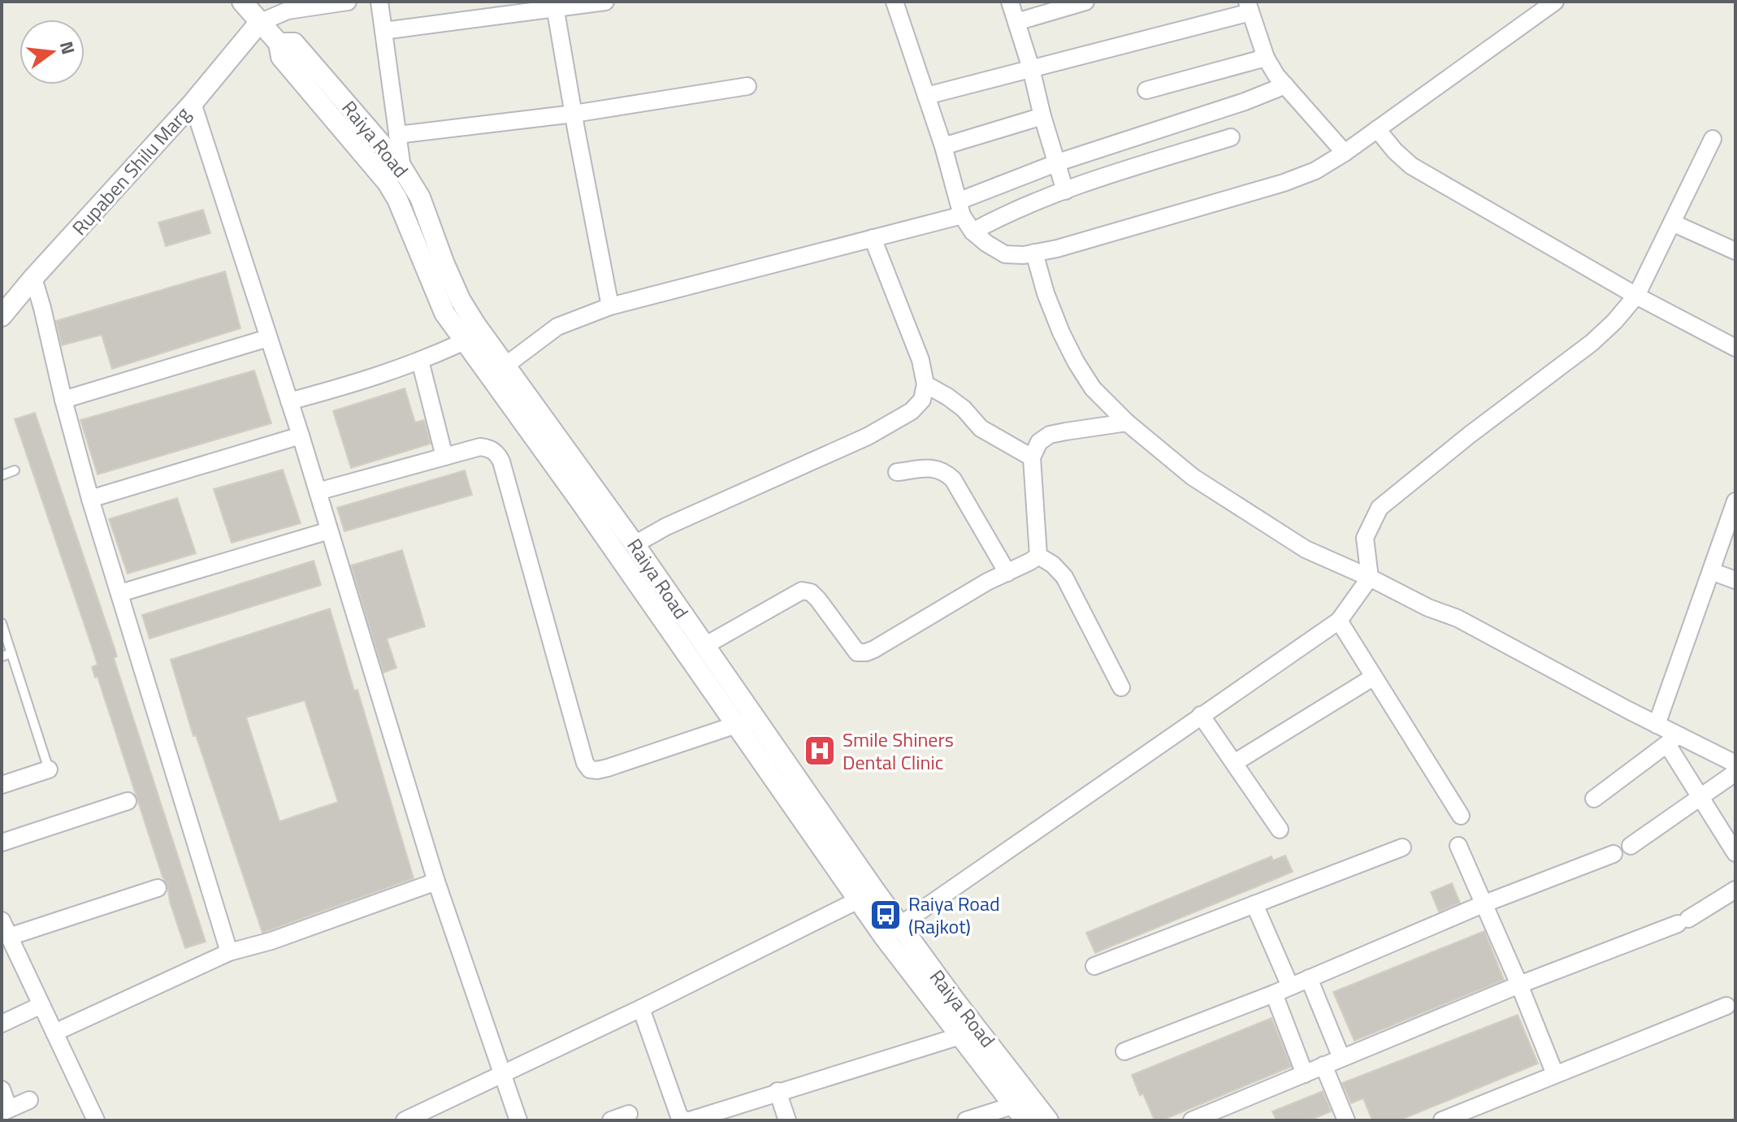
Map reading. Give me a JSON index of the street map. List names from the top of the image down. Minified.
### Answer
{"streets":{"street":["Raiya Road","Rupaben Shilu Marg"]},"crossings":[["Raiya Road","Rupaben Shilu Marg"]],"places":{"hospital":["Smile Shiners Dental Clinic"],"bus stop":["Raiya Road (Rajkot)"]},"north":"right"}
